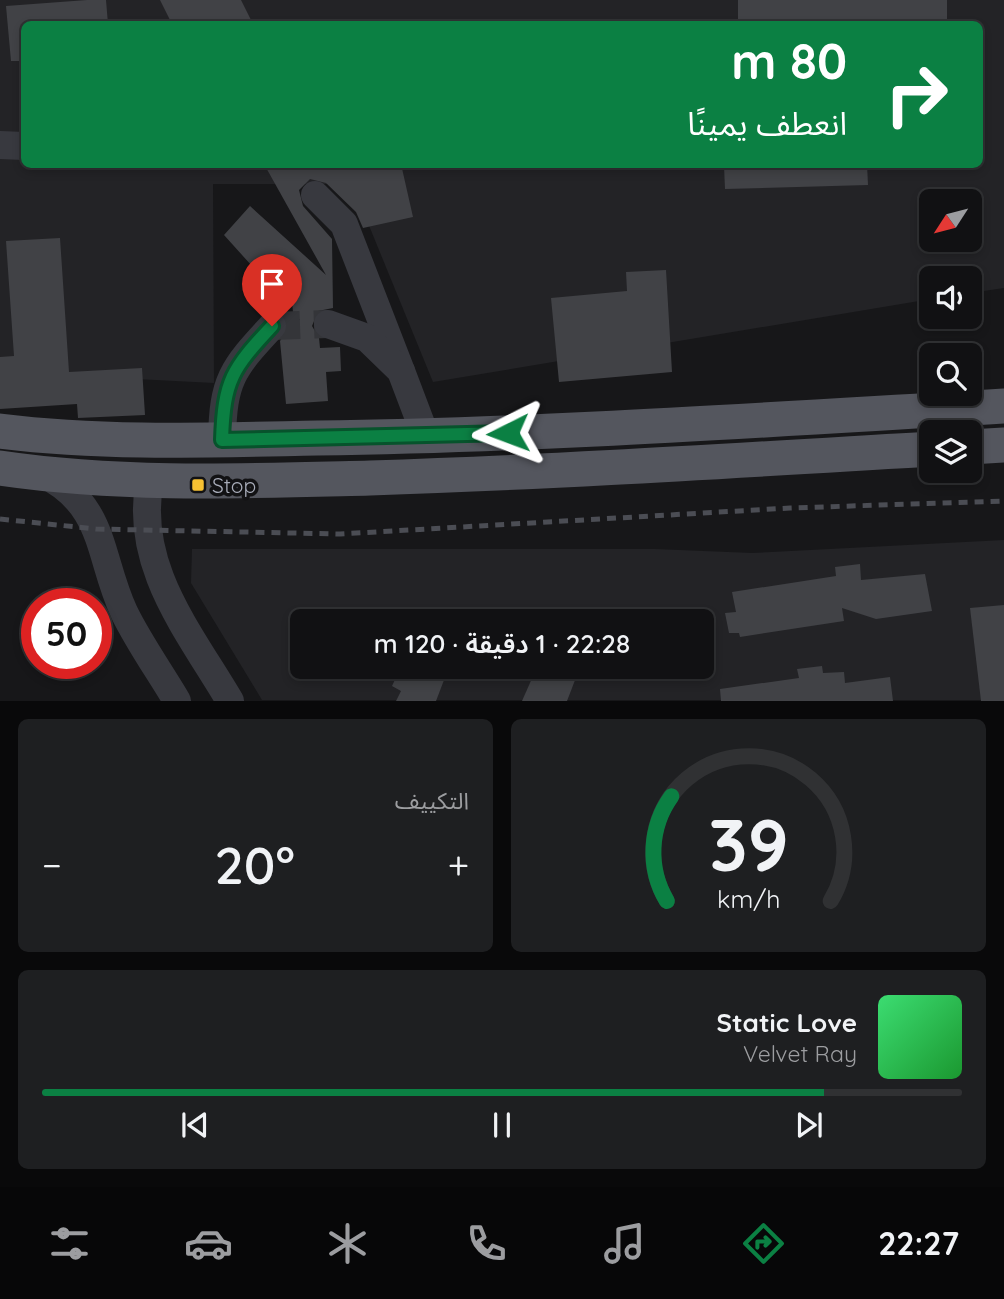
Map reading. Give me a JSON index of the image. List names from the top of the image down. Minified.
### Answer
{"places":{"transit":["Stop"]},"north":"bottom left","page":{"turn":["80 m","انعطف يمينًا"],"limit":"50","trip":"22:28 · 1 دقيقة · 120 m","tile":"التكييف","heat":["−","20°","+"],"song":["Static Love","Velvet Ray"],"tabs":"22:27","gauge":["39","km/h"]}}
